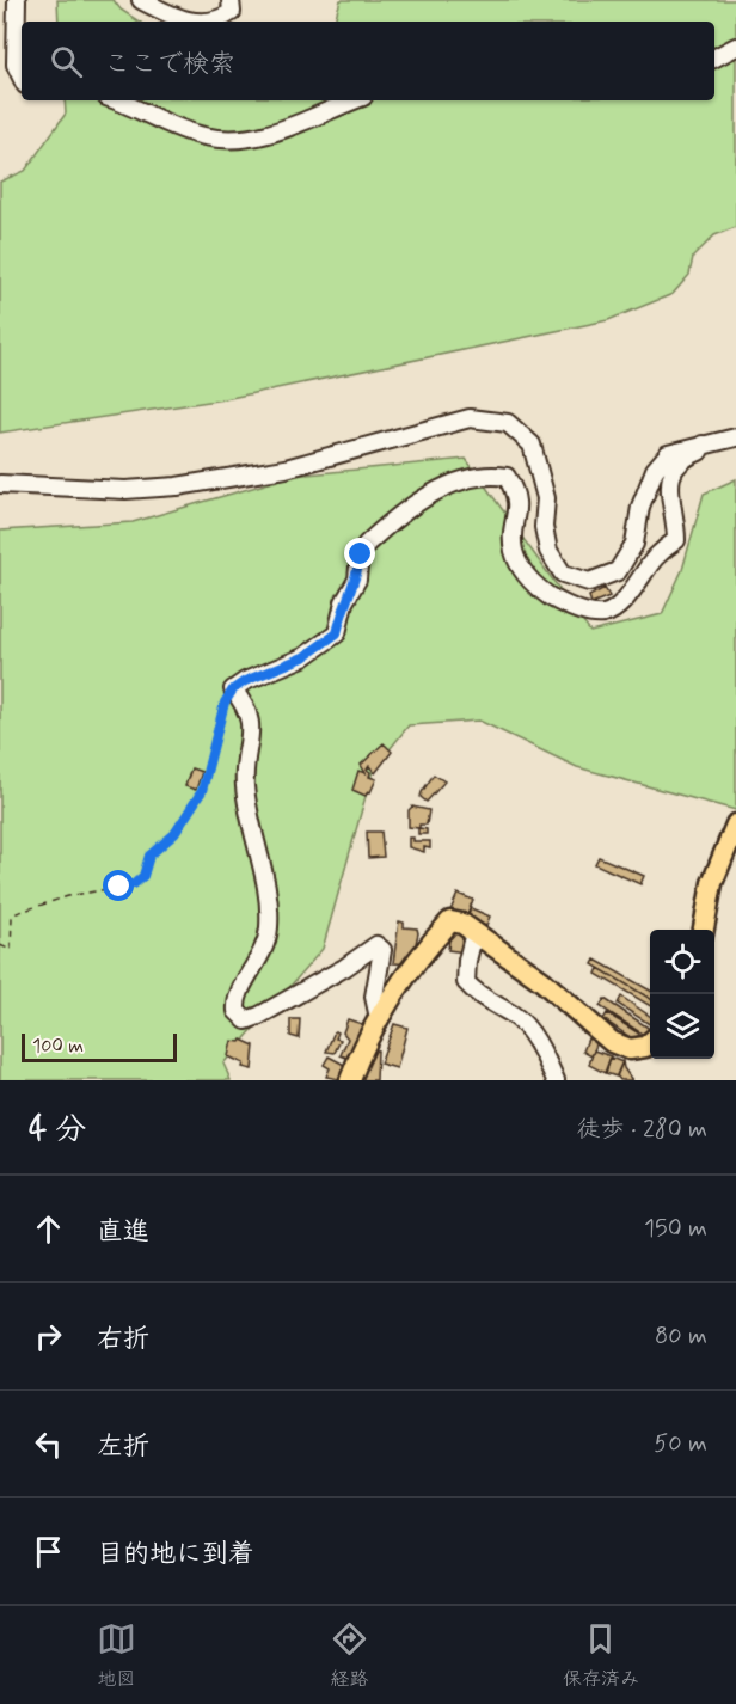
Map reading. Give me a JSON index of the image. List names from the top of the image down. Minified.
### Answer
{"scale_bar":"100 m","page":{"search":"ここで検索","scale":"100 m","heading":["4 分","徒歩 · 280 m"],"list":[["直進","150 m"],["右折","80 m"],["左折","50 m"],"目的地に到着"],"nav":["地図","経路","保存済み"]}}
